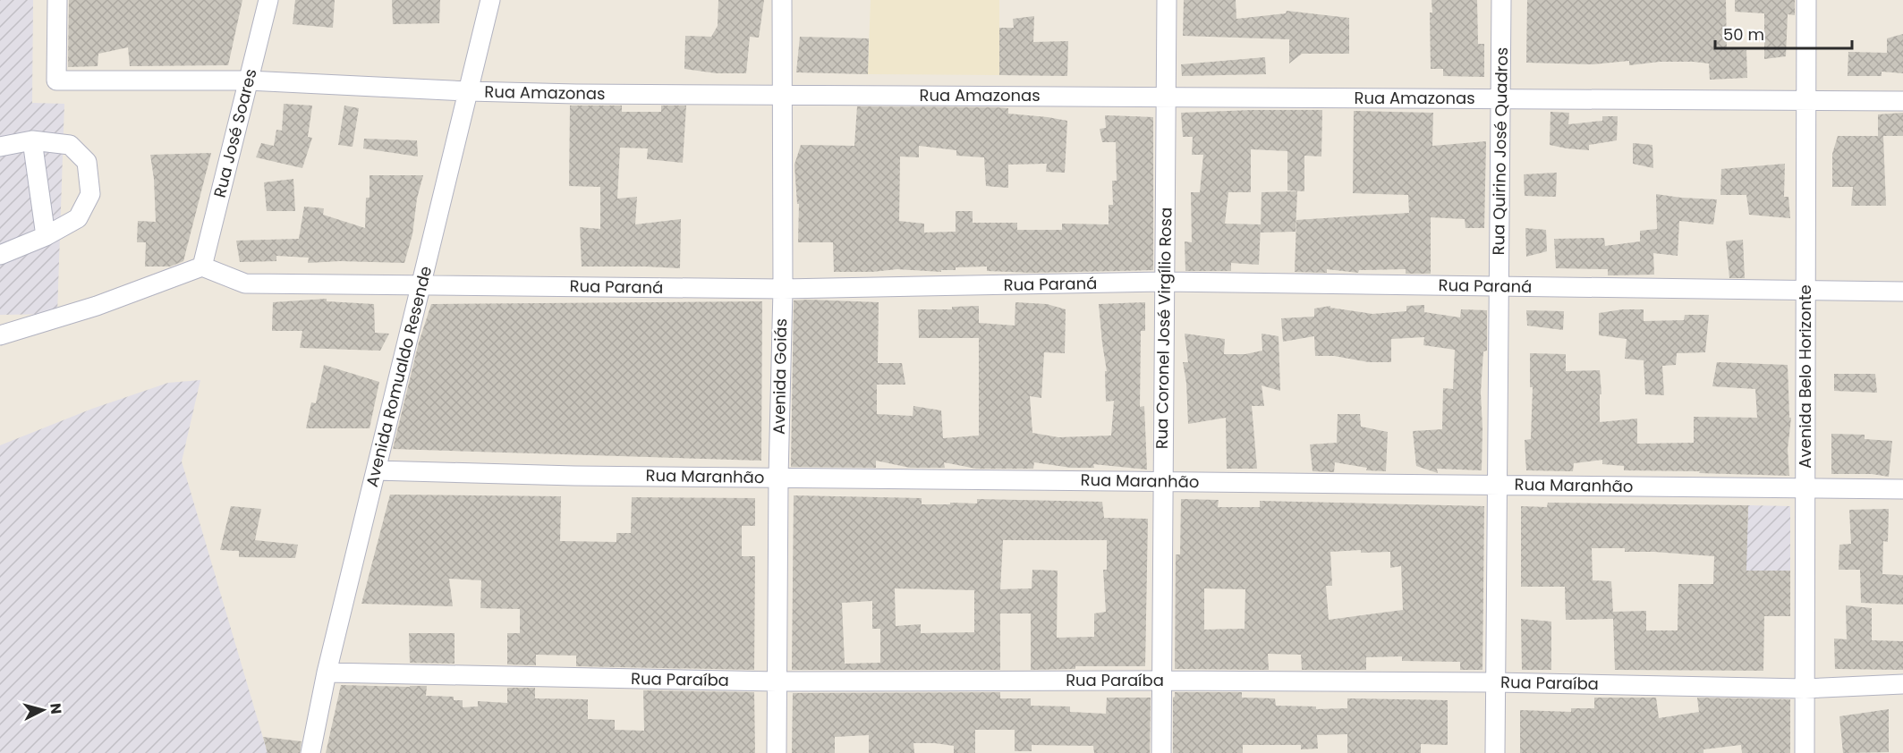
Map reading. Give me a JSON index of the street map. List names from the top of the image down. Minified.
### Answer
{"streets":{"street":["Rua Amazonas","Rua José Soares","Rua Quirino José Quadros","Rua Paraná","Rua Coronel José Virgílio Rosa","Avenida Romualdo Resende","Avenida Goiás","Avenida Belo Horizonte","Rua Maranhão","Rua Paraíba"]},"crossings":[["Rua Amazonas","Rua José Soares"],["Rua Amazonas","Rua Quirino José Quadros"],["Rua Amazonas","Rua Coronel José Virgílio Rosa"],["Rua Amazonas","Avenida Romualdo Resende"],["Rua Amazonas","Avenida Goiás"],["Rua Amazonas","Avenida Belo Horizonte"],["Rua José Soares","Rua Paraná"],["Rua Quirino José Quadros","Rua Paraná"],["Rua Quirino José Quadros","Rua Maranhão"],["Rua Quirino José Quadros","Rua Paraíba"],["Rua Paraná","Rua Coronel José Virgílio Rosa"],["Rua Paraná","Avenida Romualdo Resende"],["Rua Paraná","Avenida Goiás"],["Rua Paraná","Avenida Belo Horizonte"],["Rua Coronel José Virgílio Rosa","Rua Maranhão"],["Rua Coronel José Virgílio Rosa","Rua Paraíba"],["Avenida Romualdo Resende","Rua Maranhão"],["Avenida Romualdo Resende","Rua Paraíba"],["Avenida Goiás","Rua Maranhão"],["Avenida Goiás","Rua Paraíba"],["Avenida Belo Horizonte","Rua Maranhão"],["Avenida Belo Horizonte","Rua Paraíba"]],"scale_bar":"50 m","north":"right"}
